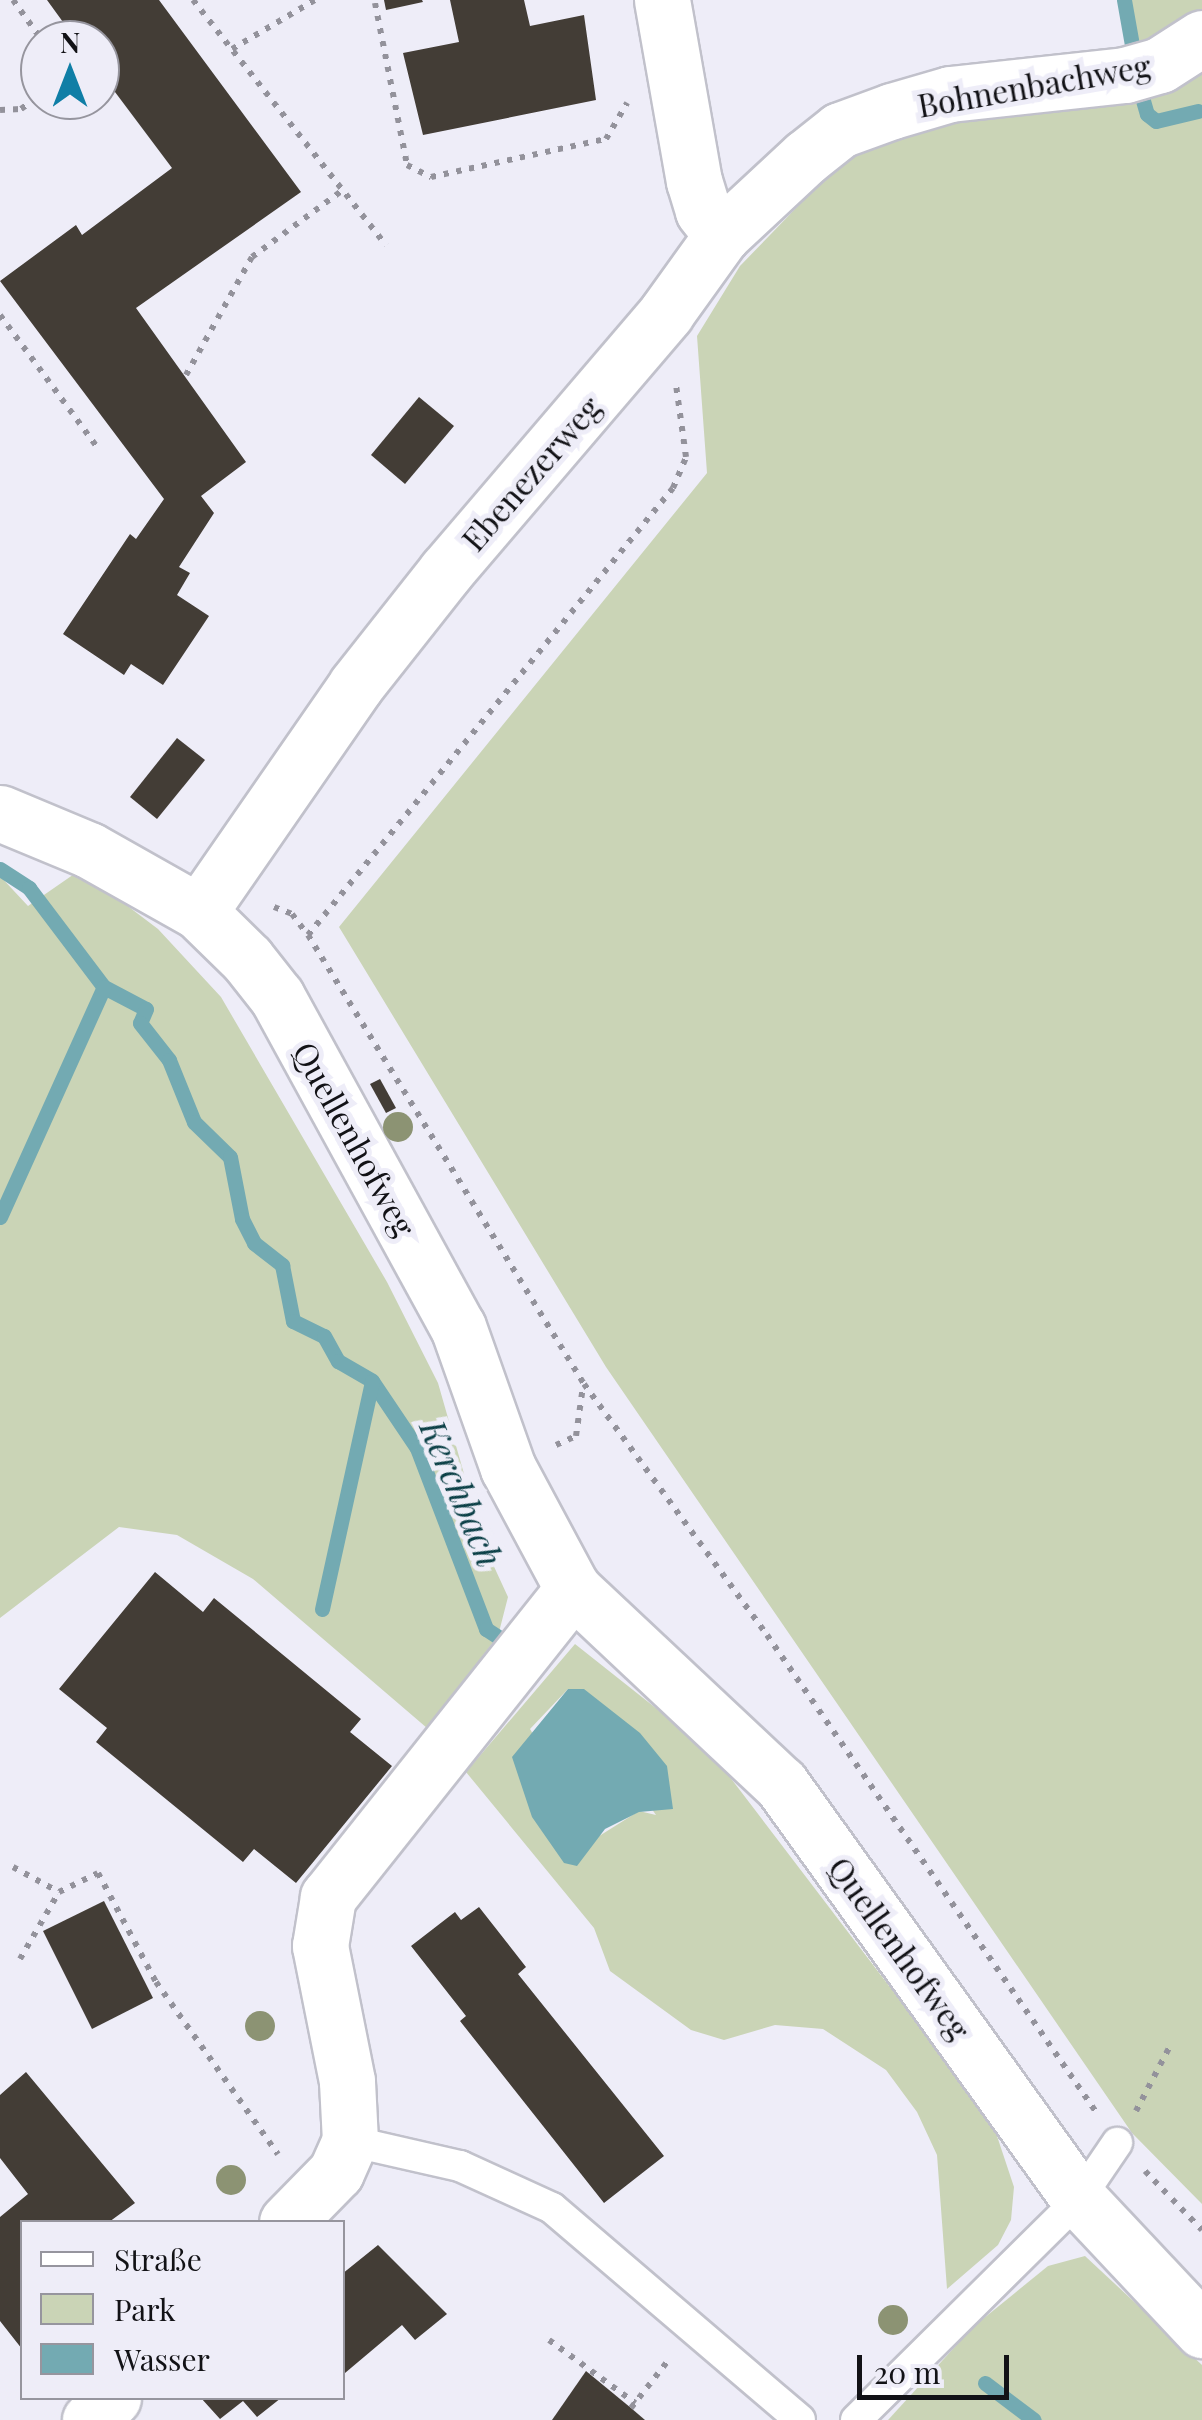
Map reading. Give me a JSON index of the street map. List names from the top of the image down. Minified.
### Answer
{"streets":{"street":["Bohnenbachweg","Ebenezerweg","Quellenhofweg"]},"crossings":[["Bohnenbachweg","Ebenezerweg"],["Ebenezerweg","Quellenhofweg"]],"water":["Kerchbach"],"legend":["Straße","Park","Wasser"],"scale_bar":"20 m","north":"top"}
